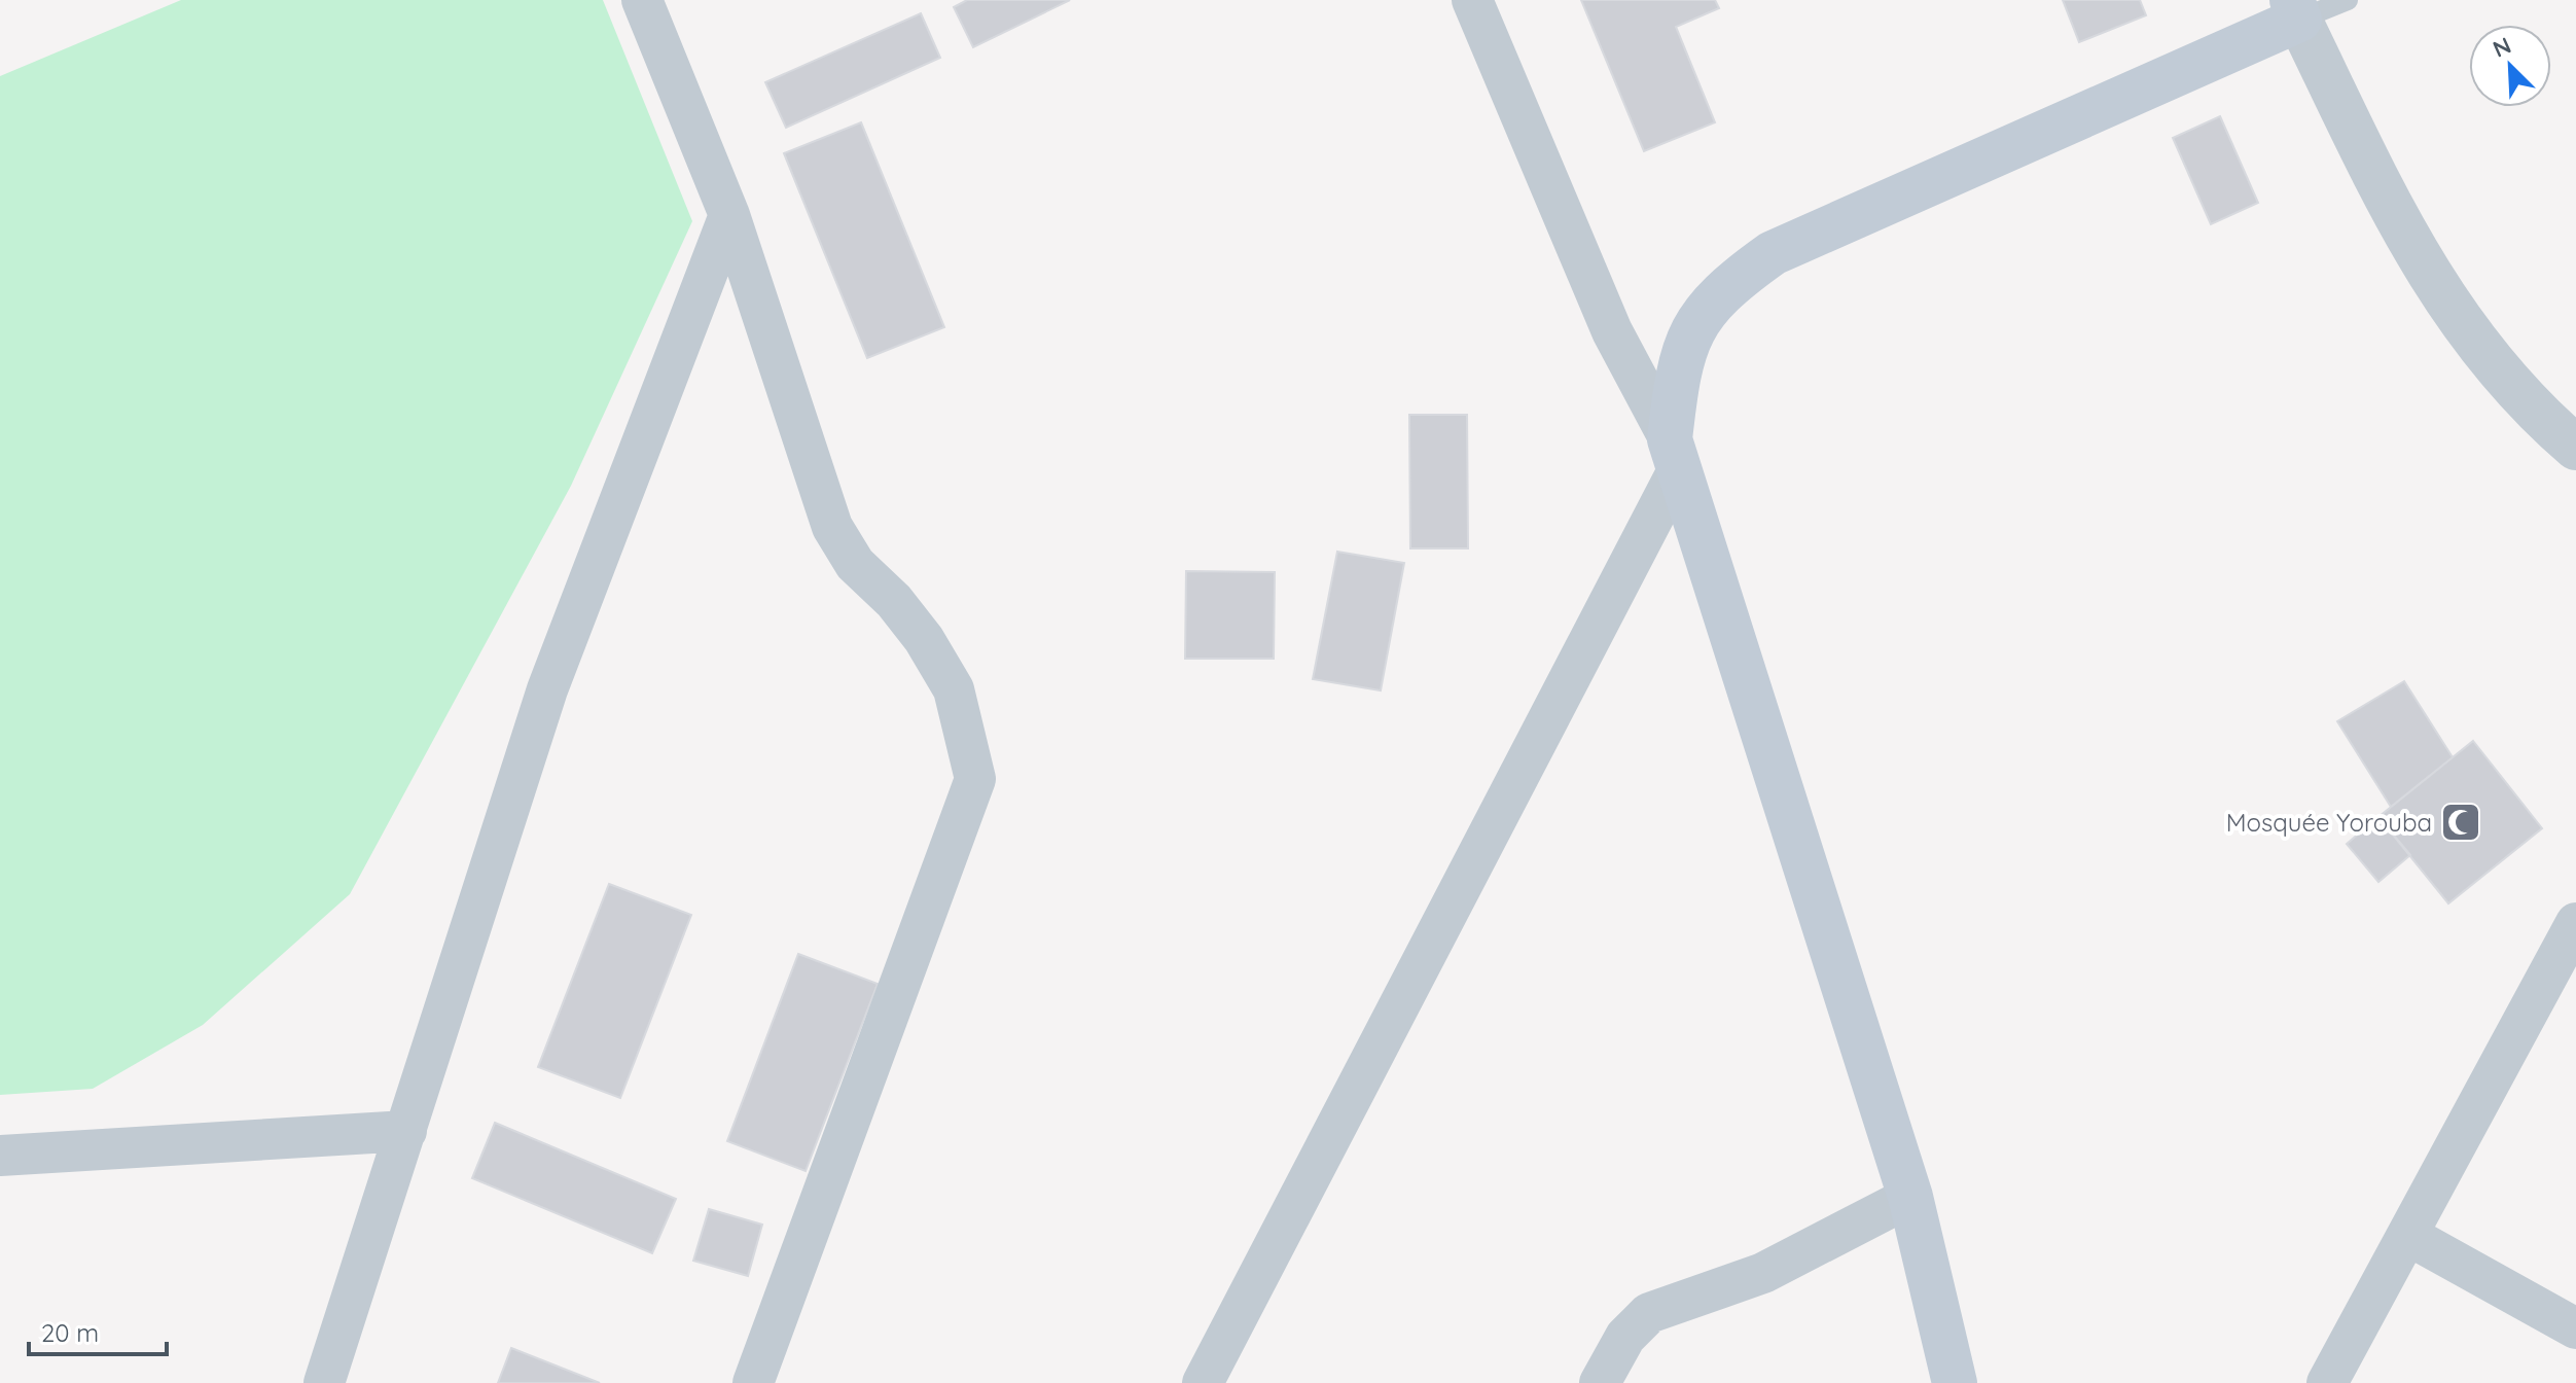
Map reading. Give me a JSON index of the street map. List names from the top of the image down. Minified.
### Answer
{"places":{"mosque":["Mosquée Yorouba"]},"scale_bar":"20 m","north":"top left"}
